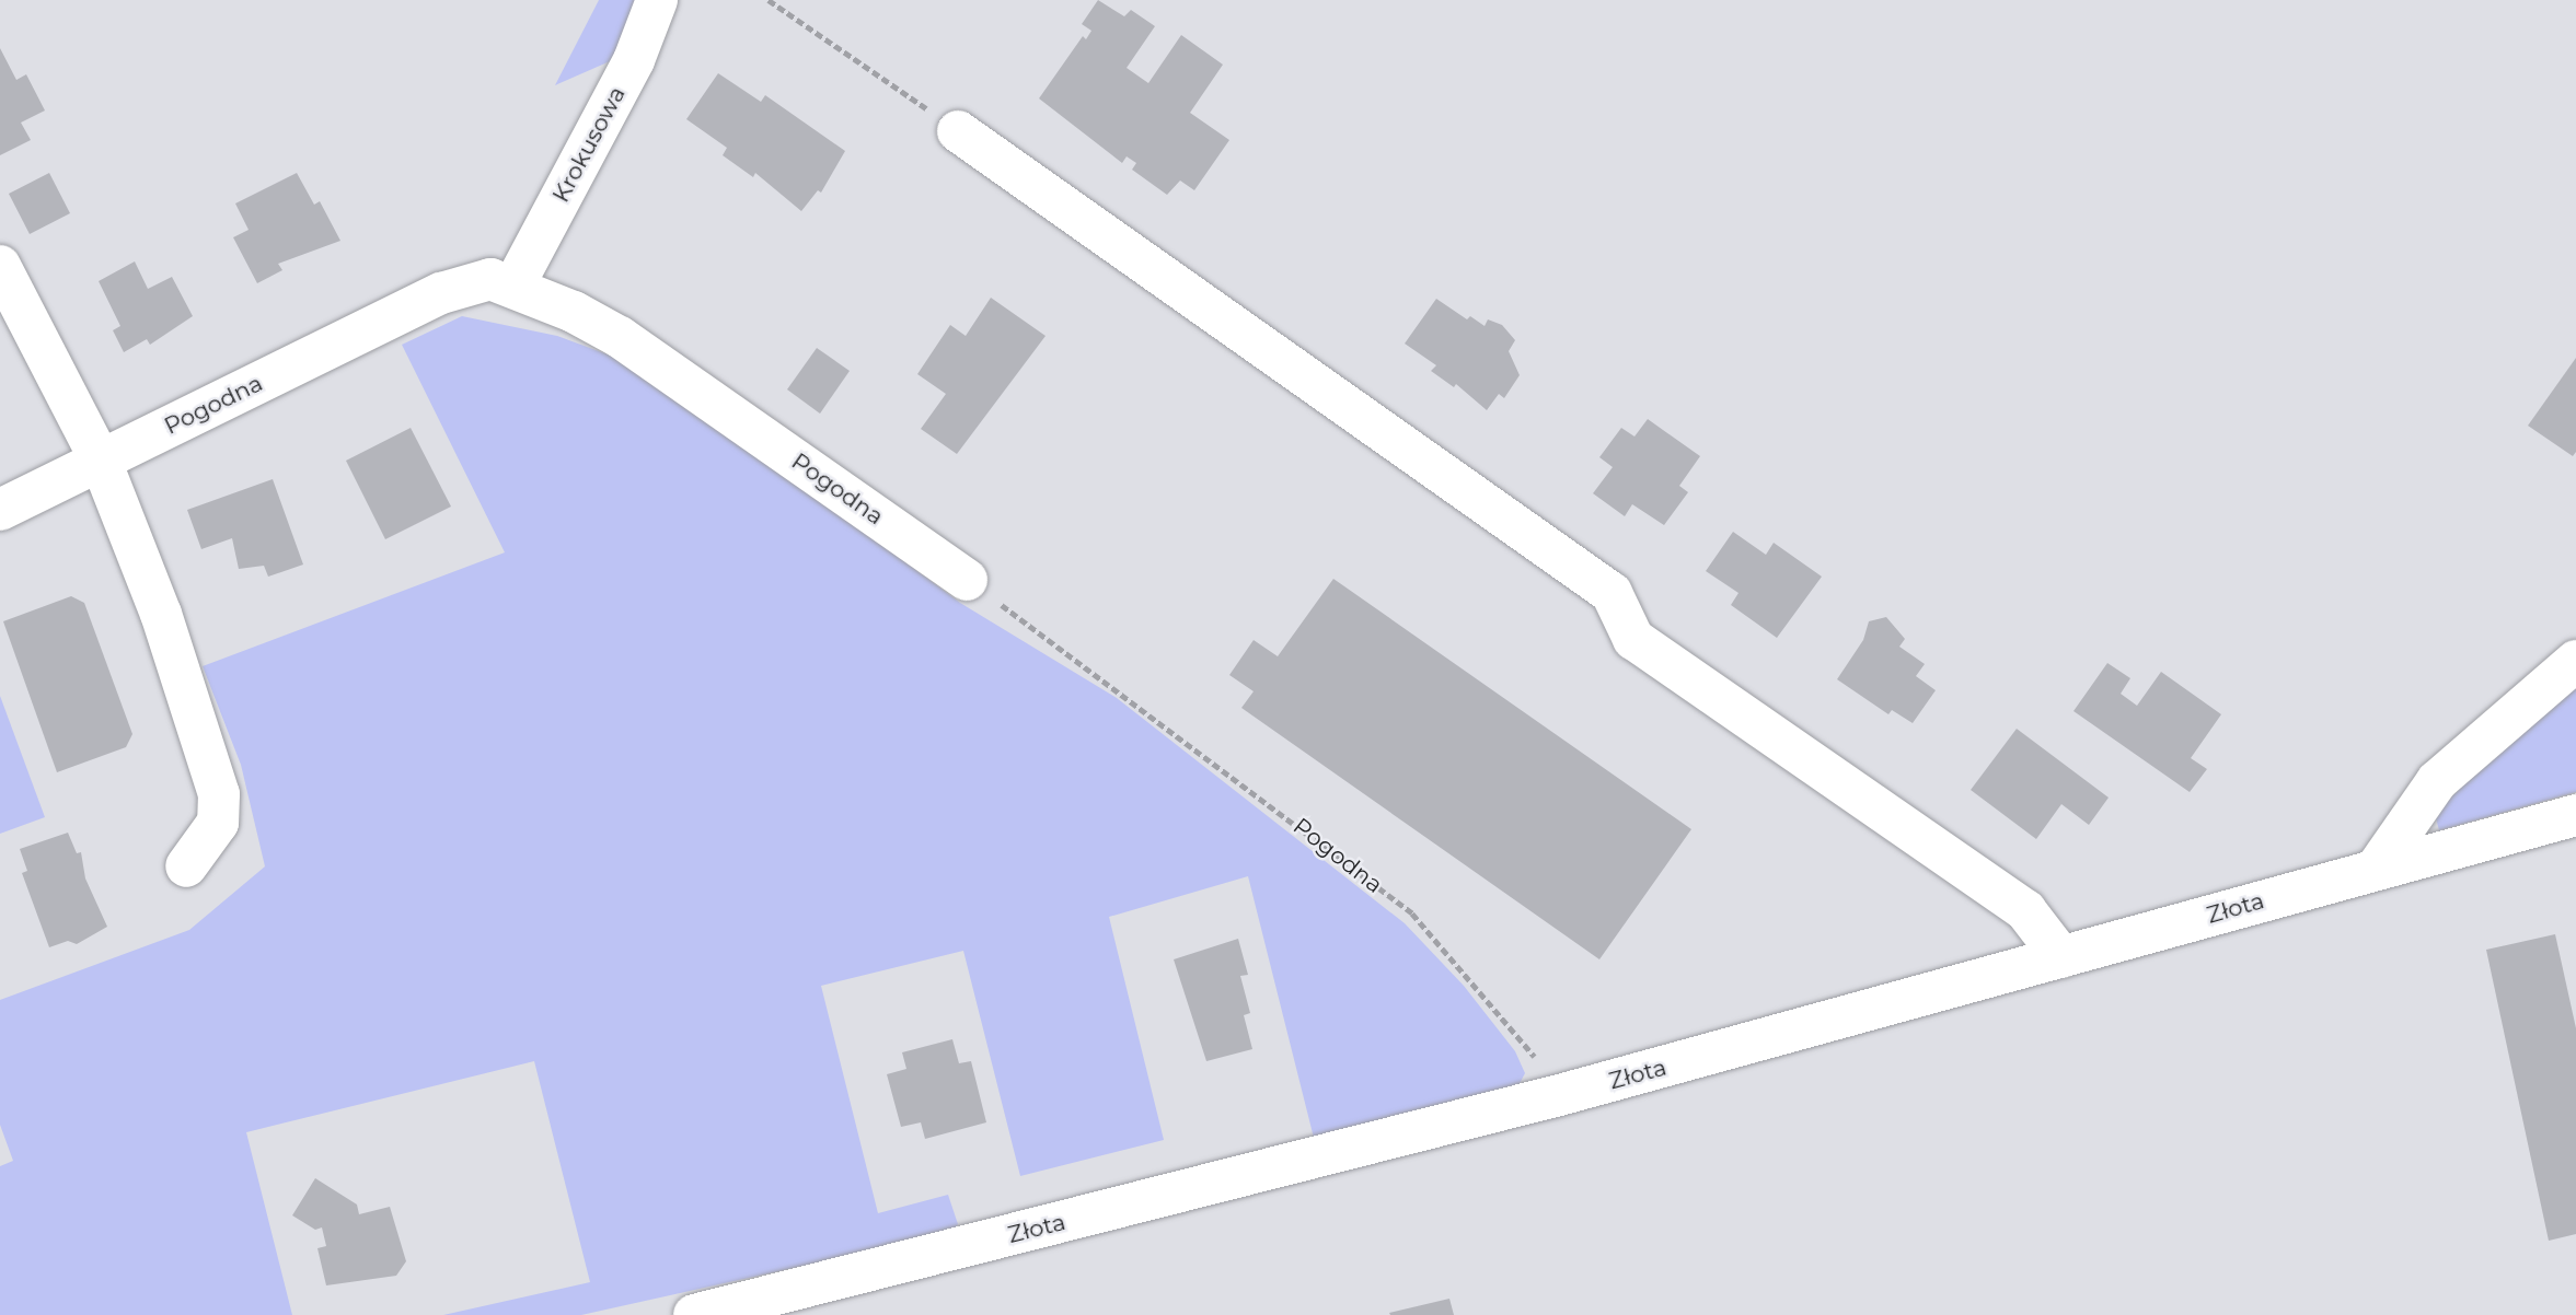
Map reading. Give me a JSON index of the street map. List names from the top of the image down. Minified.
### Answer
{"streets":{"street":["Krokusowa","Pogodna","Złota"]},"crossings":[["Krokusowa","Pogodna"],["Pogodna","Złota"]]}
